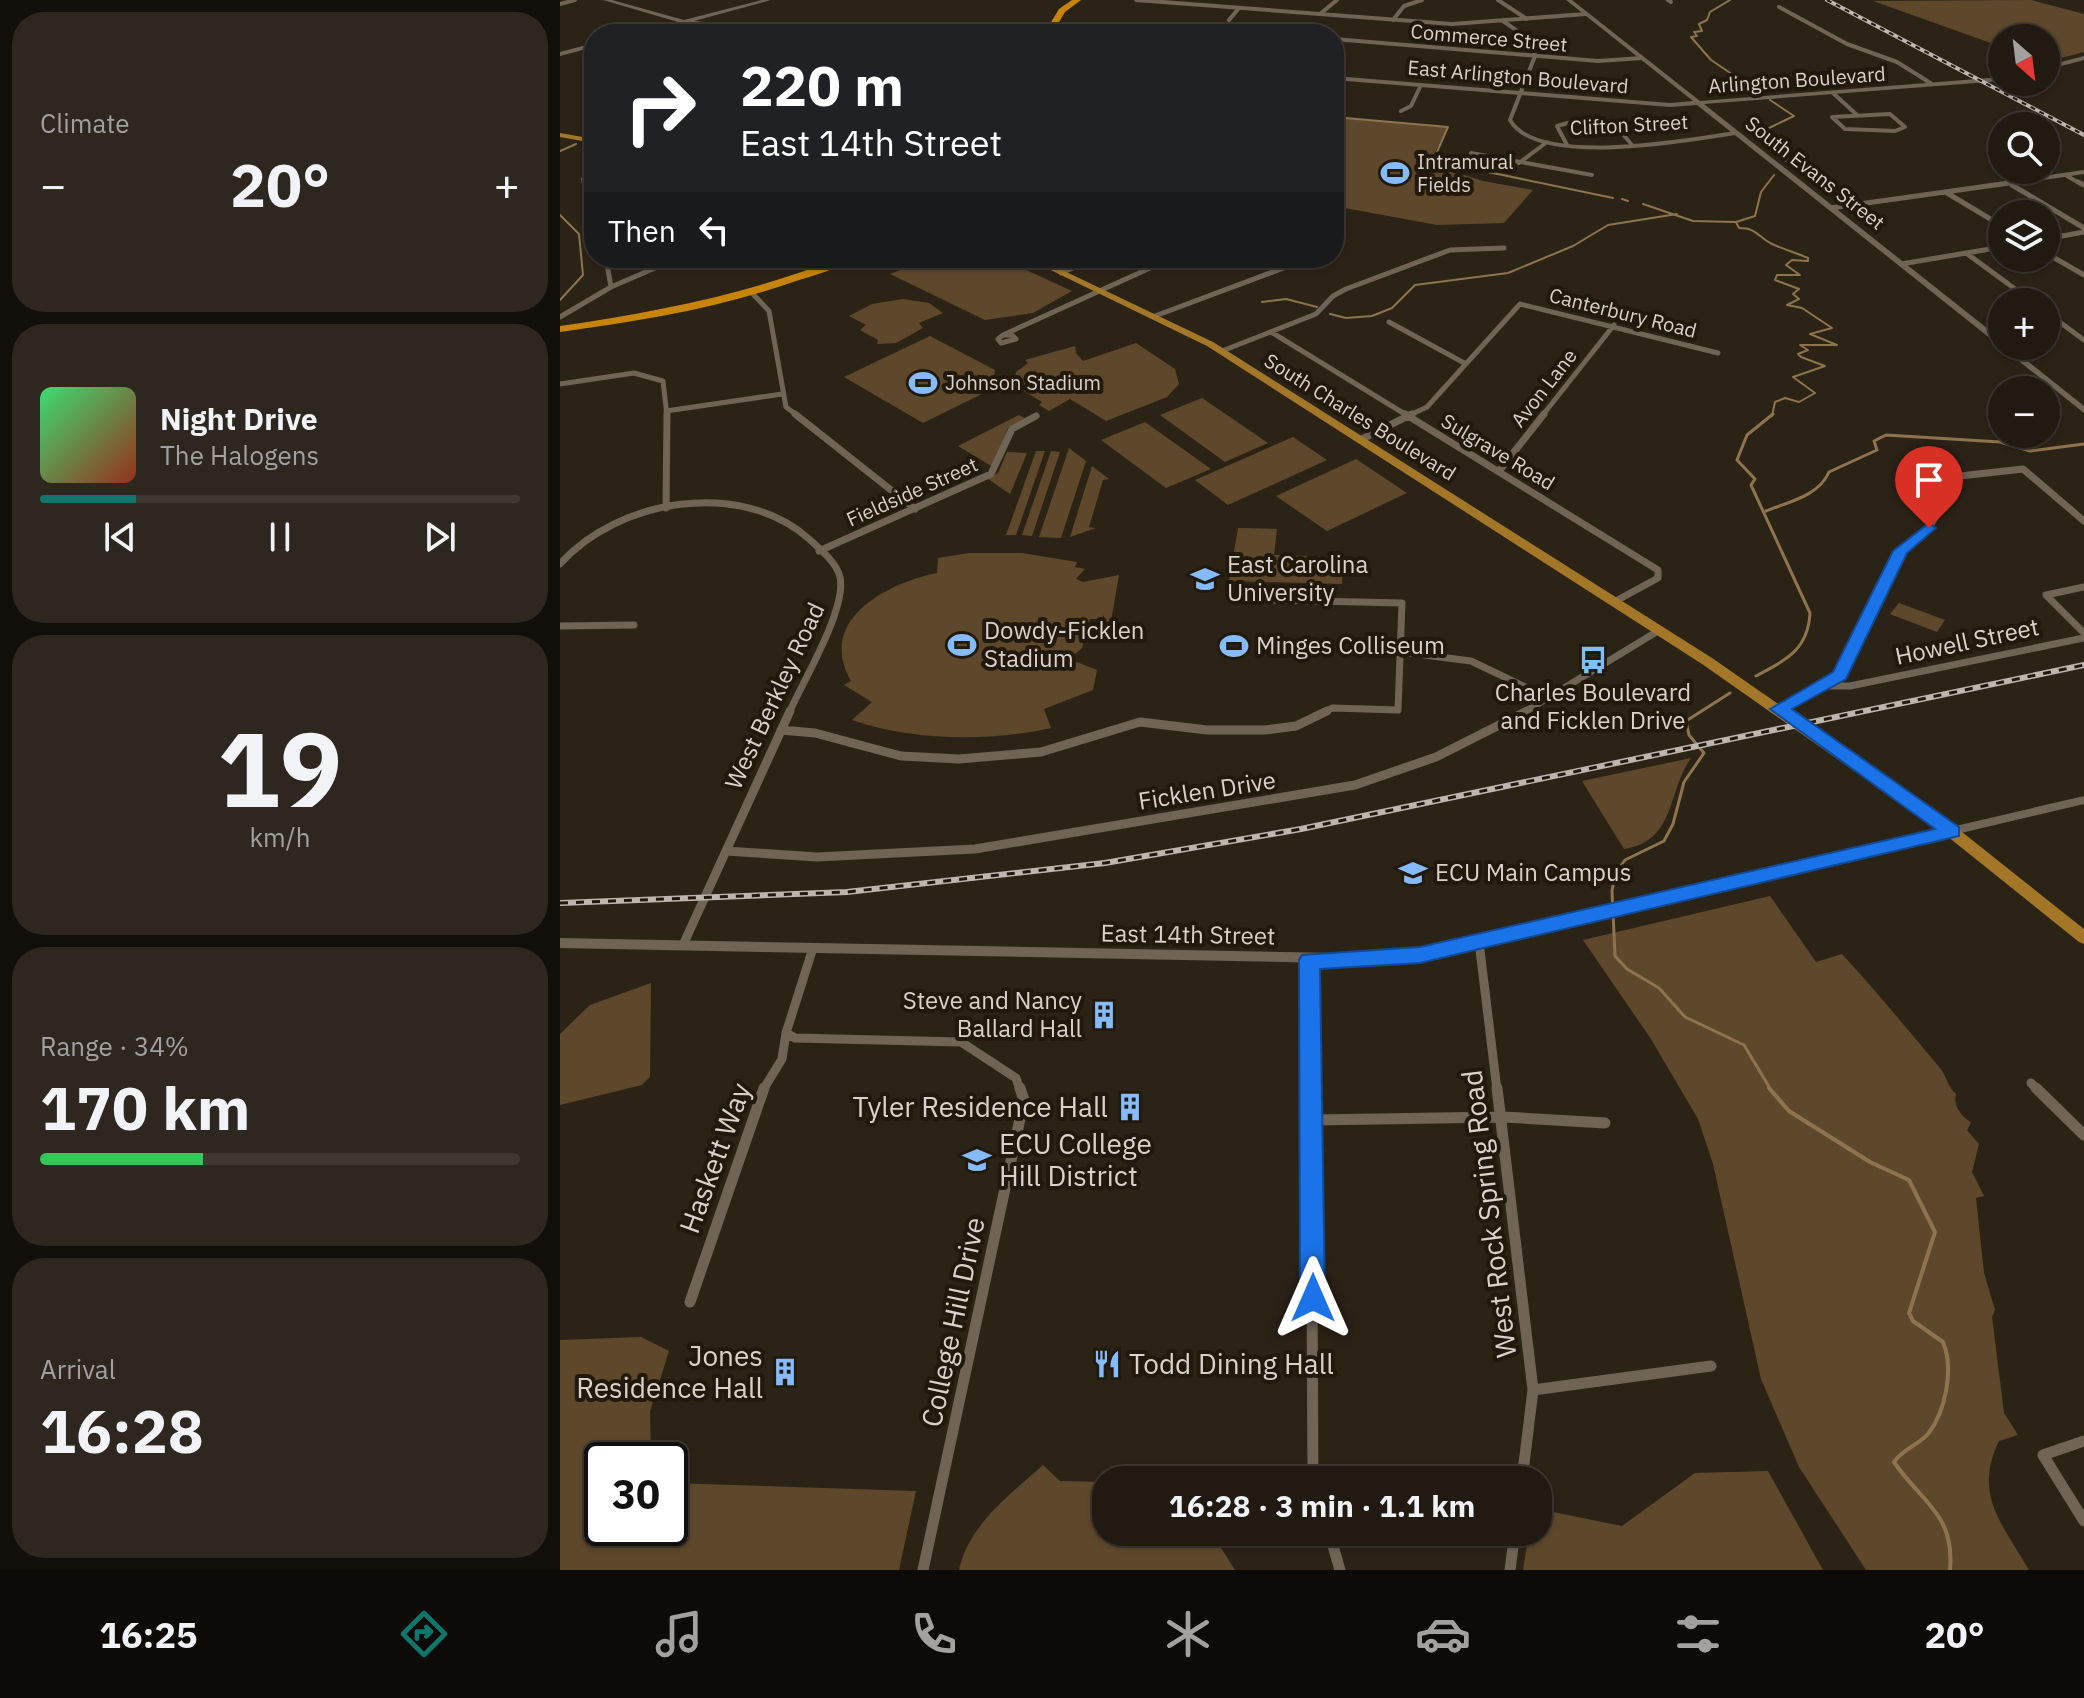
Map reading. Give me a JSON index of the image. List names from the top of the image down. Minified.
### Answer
{"streets":{"main road":["East Arlington Boulevard","Arlington Boulevard","South Evans Street","South Charles Boulevard","East 14th Street"],"street":["Commerce Street","Clifton Street","Canterbury Road","Avon Lane","Sulgrave Road","Fieldside Street","Howell Street","West Berkley Road","Ficklen Drive","Haskett Way","West Rock Spring Road","College Hill Drive"]},"crossings":[["Commerce Street","Clifton Street"],["Commerce Street","South Evans Street"],["East Arlington Boulevard","Arlington Boulevard"],["East Arlington Boulevard","Clifton Street"],["East Arlington Boulevard","South Evans Street"],["Arlington Boulevard","South Evans Street"],["Clifton Street","South Evans Street"],["Canterbury Road","Avon Lane"],["Avon Lane","Sulgrave Road"],["South Charles Boulevard","Sulgrave Road"],["South Charles Boulevard","Howell Street"],["South Charles Boulevard","Ficklen Drive"],["South Charles Boulevard","East 14th Street"],["Fieldside Street","West Berkley Road"],["West Berkley Road","Ficklen Drive"],["West Berkley Road","East 14th Street"],["East 14th Street","West Rock Spring Road"],["Haskett Way","College Hill Drive"]],"places":{"sports":["Intramural Fields","Johnson Stadium","Dowdy-Ficklen Stadium","Minges Colliseum"],"school or university":["East Carolina University","ECU Main Campus","ECU College Hill District"],"bus stop":["Charles Boulevard and Ficklen Drive"],"building":["Steve and Nancy Ballard Hall","Tyler Residence Hall","Jones Residence Hall"],"restaurant":["Todd Dining Hall"]},"north":"bottom right","page":{"tile":["Climate",["19","km/h"],["Range · 34%","170 km"],["Arrival","16:28"]],"map_buttons":["+","−"],"turn":["220 m","East 14th Street"],"heat":["−","20°","+"],"then":"Then","song":["Night Drive","The Halogens"],"limit":"30","trip":"16:28 · 3 min · 1.1 km","tabs":["16:25","20°"]}}
